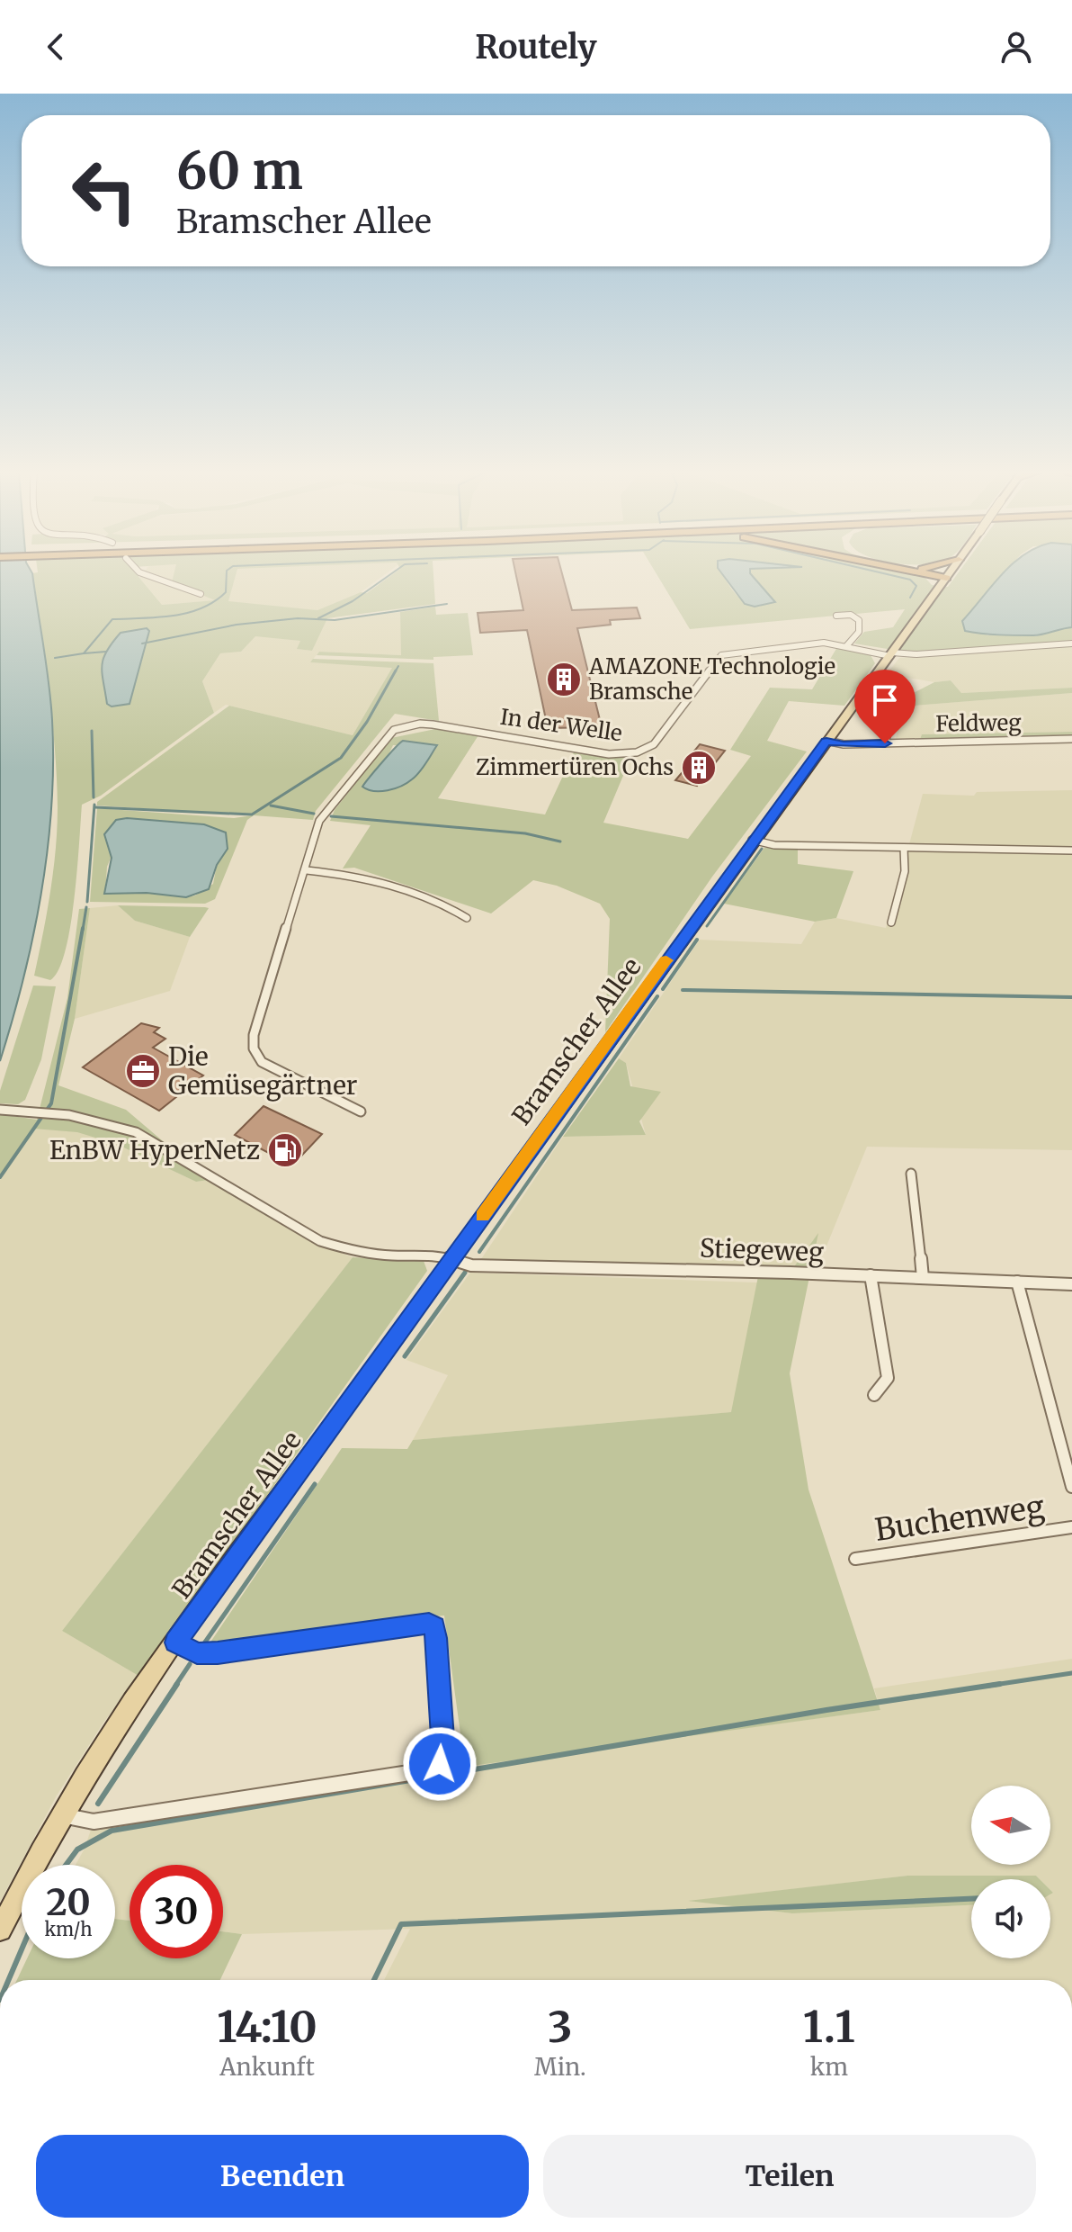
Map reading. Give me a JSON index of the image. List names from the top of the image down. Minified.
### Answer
{"streets":{"main road":["Bramscher Allee"],"street":["Feldweg","In der Welle","Stiegeweg","Buchenweg"]},"crossings":[["Feldweg","Bramscher Allee"],["In der Welle","Bramscher Allee"],["Bramscher Allee","Stiegeweg"],["Stiegeweg","Buchenweg"]],"places":{"building":["AMAZONE Technologie Bramsche","Zimmertüren Ochs"],"office":["Die Gemüsegärtner"],"fuel station":["EnBW HyperNetz"]},"north":"left","page":{"header":"Routely","turn":["60 m","Bramscher Allee"],"speed":"20 km/h","limit":"30","eta":["14:10","Ankunft","3","Min.","1.1","km"],"buttons":["Beenden","Teilen"]}}
